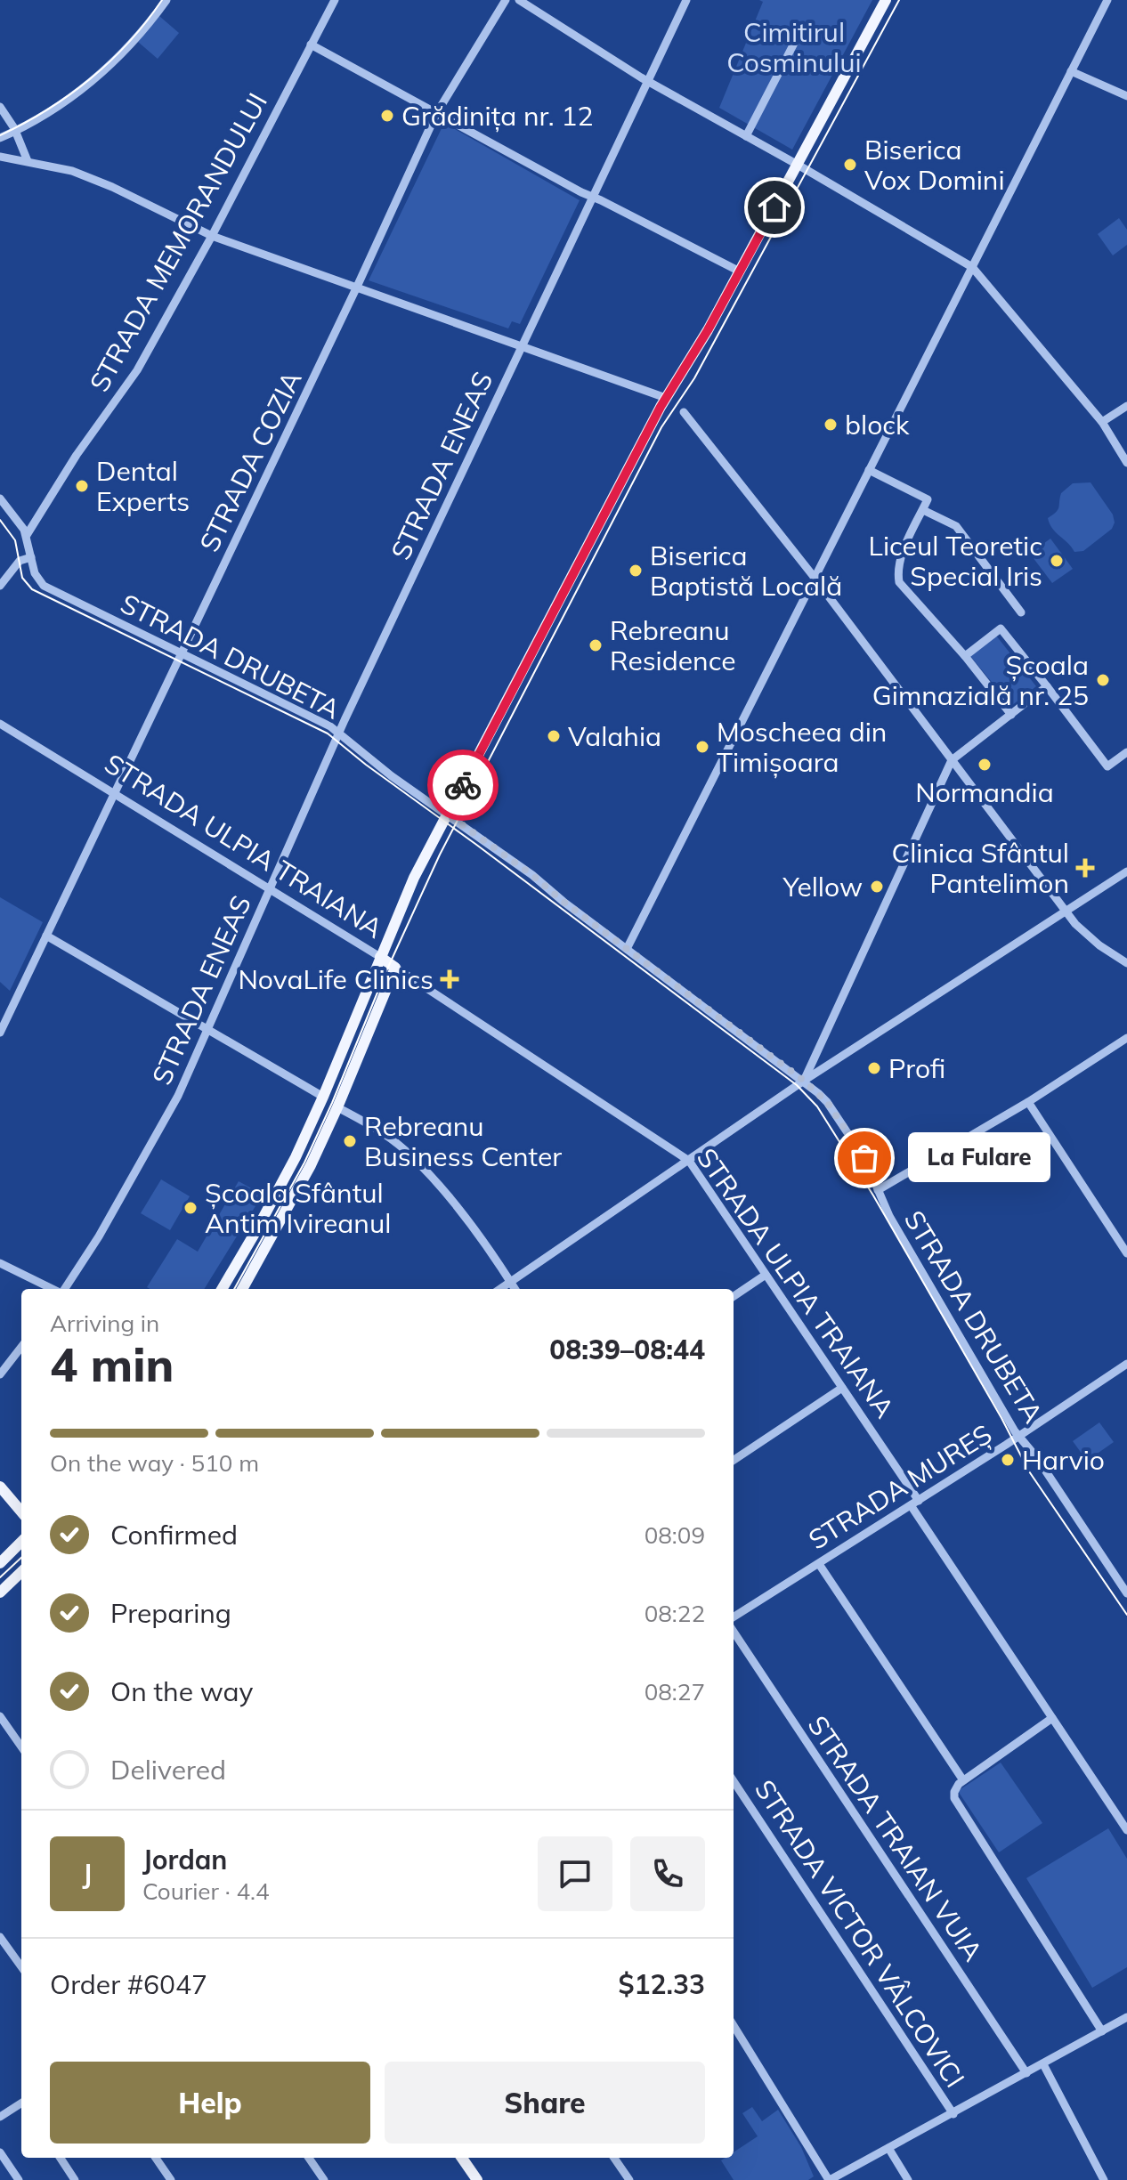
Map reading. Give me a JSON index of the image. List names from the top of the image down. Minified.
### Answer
{"streets":{"main road":["STRADA ULPIA TRAIANA"],"street":["STRADA MEMORANDULUI","STRADA COZIA","STRADA ENEAS","STRADA DRUBETA","STRADA MUREȘ","STRADA TRAIAN VUIA","STRADA VICTOR VÂLCOVICI"]},"crossings":[["STRADA MEMORANDULUI","STRADA DRUBETA"],["STRADA COZIA","STRADA DRUBETA"],["STRADA COZIA","STRADA ULPIA TRAIANA"],["STRADA ENEAS","STRADA DRUBETA"],["STRADA ENEAS","STRADA ULPIA TRAIANA"],["STRADA DRUBETA","STRADA MUREȘ"],["STRADA ULPIA TRAIANA","STRADA MUREȘ"]],"parks":["Cimitirul Cosminului"],"places":{"other":["Grădinița nr. 12","Biserica Vox Domini","block","Dental Experts","Liceul Teoretic Special Iris","Biserica Baptistă Locală","Rebreanu Residence","Școala Gimnazială nr. 25","Valahia","Moscheea din Timișoara","Normandia","Yellow","Profi","Rebreanu Business Center","La Fulare","Școala Sfântul Antim Ivireanul","Harvio"],"health":["Clinica Sfântul Pantelimon","NovaLife Clinics"]},"page":{"bubble":"La Fulare","heading":["4 min","Arriving in","08:39–08:44"],"panel":["Jordan","Courier · 4.4","Order #6047","$12.33"],"bar":"On the way · 510 m","list":[["Confirmed","08:09"],["Preparing","08:22"],["On the way","08:27"],"Delivered"],"round":"J","buttons":["Help","Share"]}}
